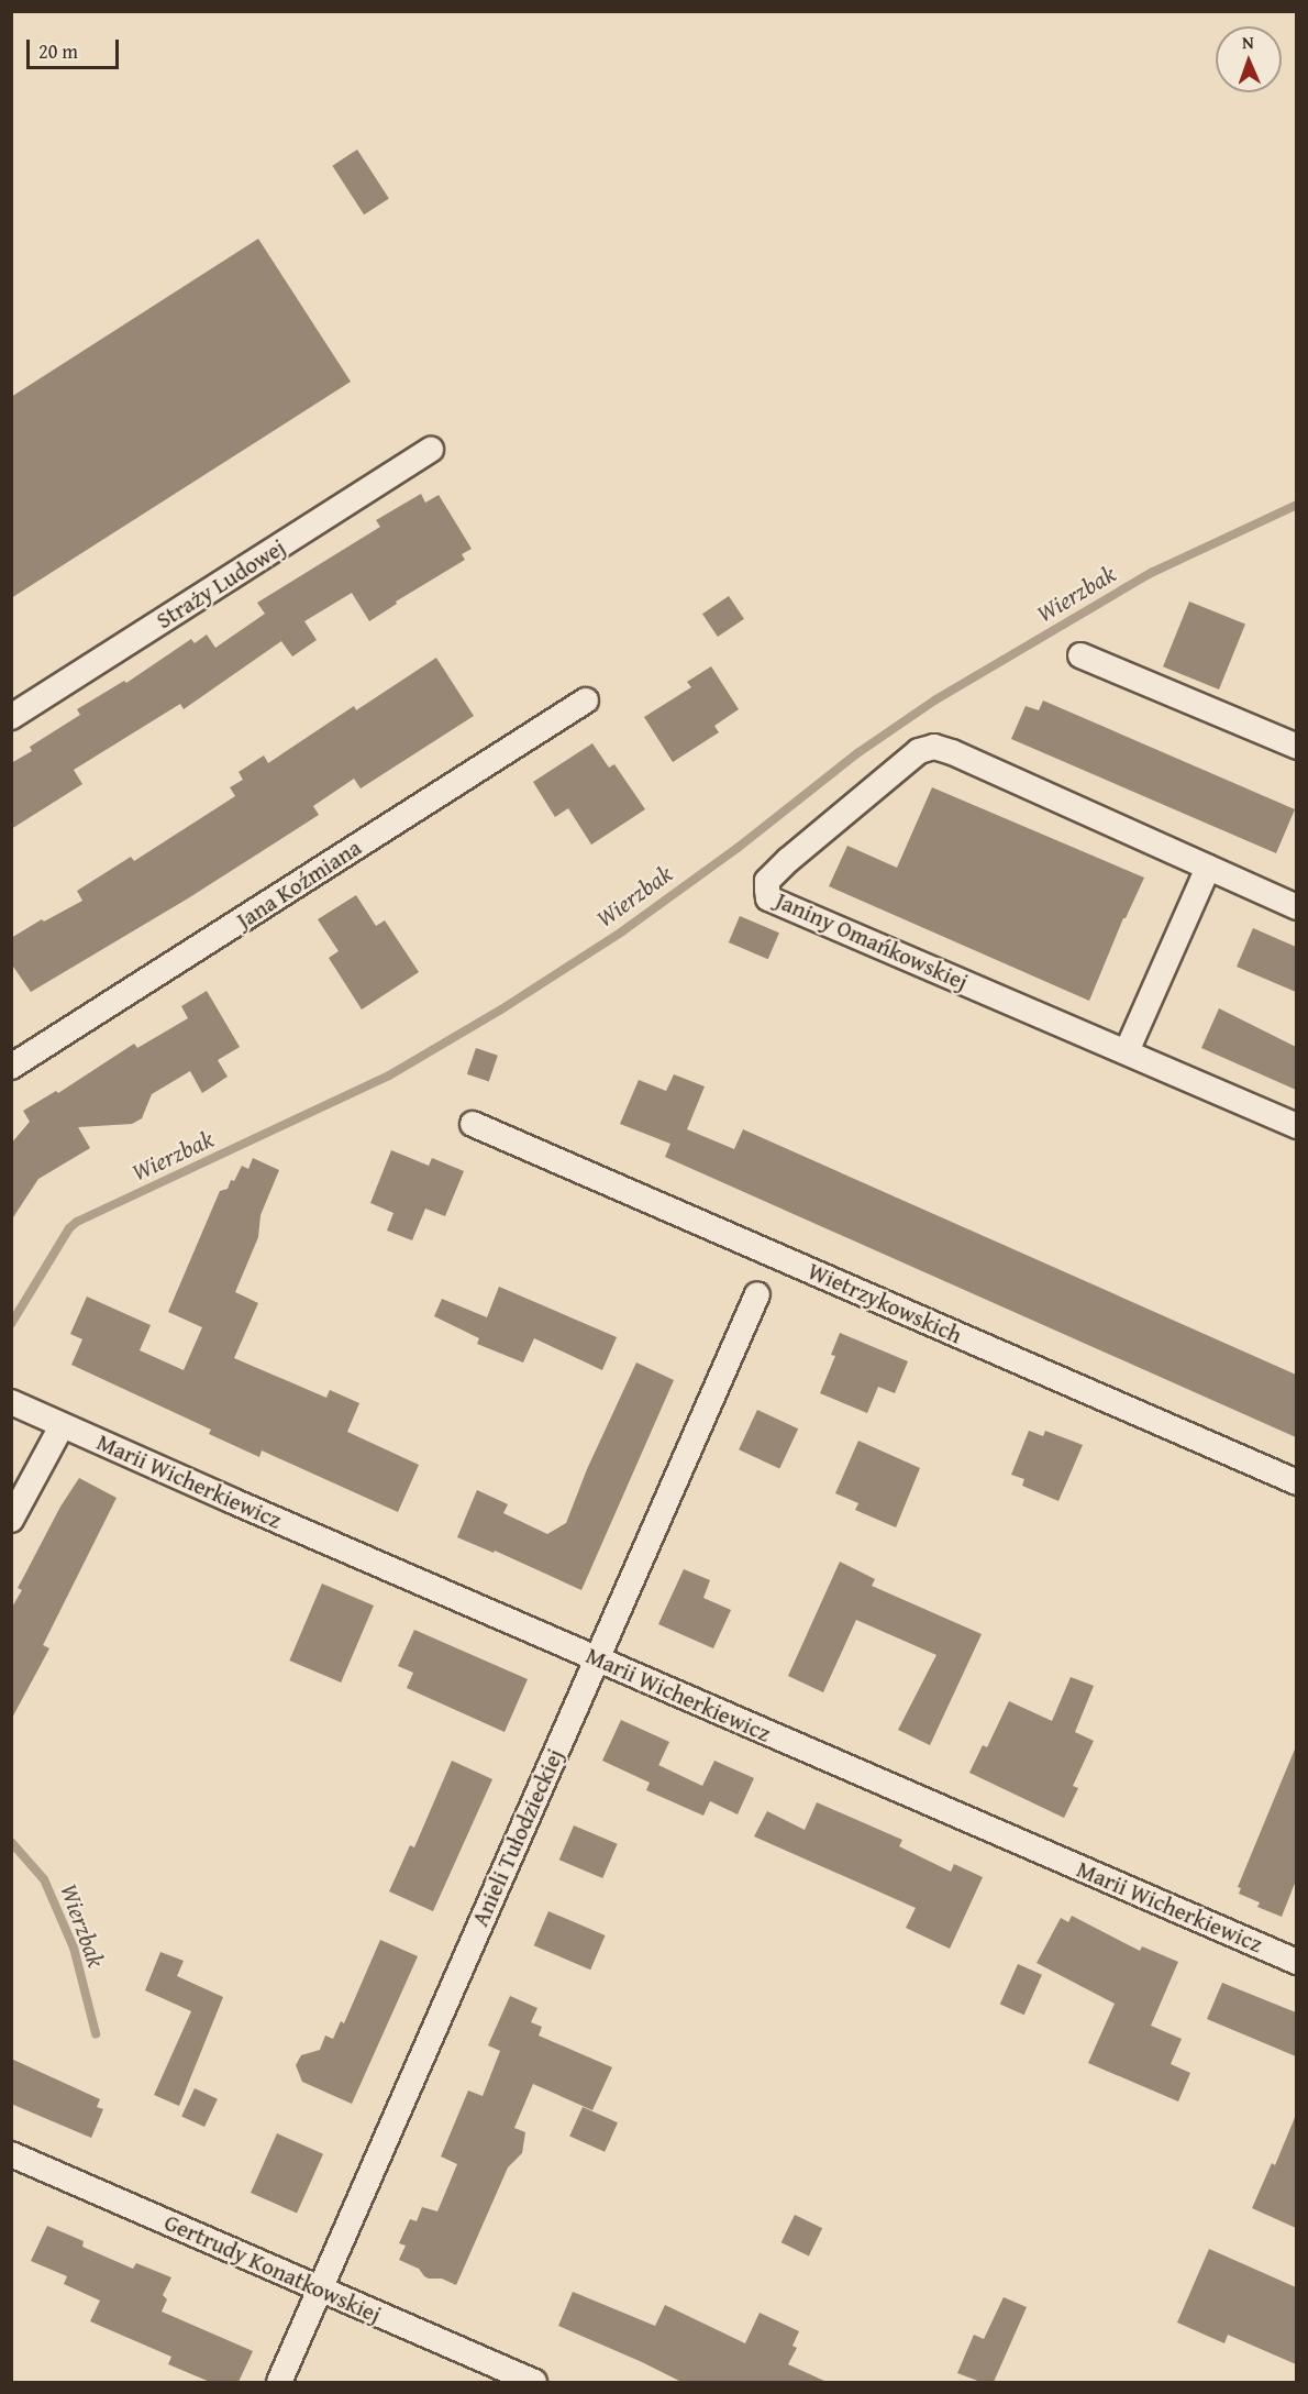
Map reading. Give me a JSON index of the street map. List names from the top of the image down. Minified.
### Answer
{"streets":{"street":["Straży Ludowej","Jana Koźmiana","Janiny Omańkowskiej","Wietrzykowskich","Marii Wicherkiewicz","Anieli Tułodzieckiej","Gertrudy Konatkowskiej"]},"crossings":[["Marii Wicherkiewicz","Anieli Tułodzieckiej"],["Anieli Tułodzieckiej","Gertrudy Konatkowskiej"]],"water":["Wierzbak"],"scale_bar":"20 m","north":"top"}
